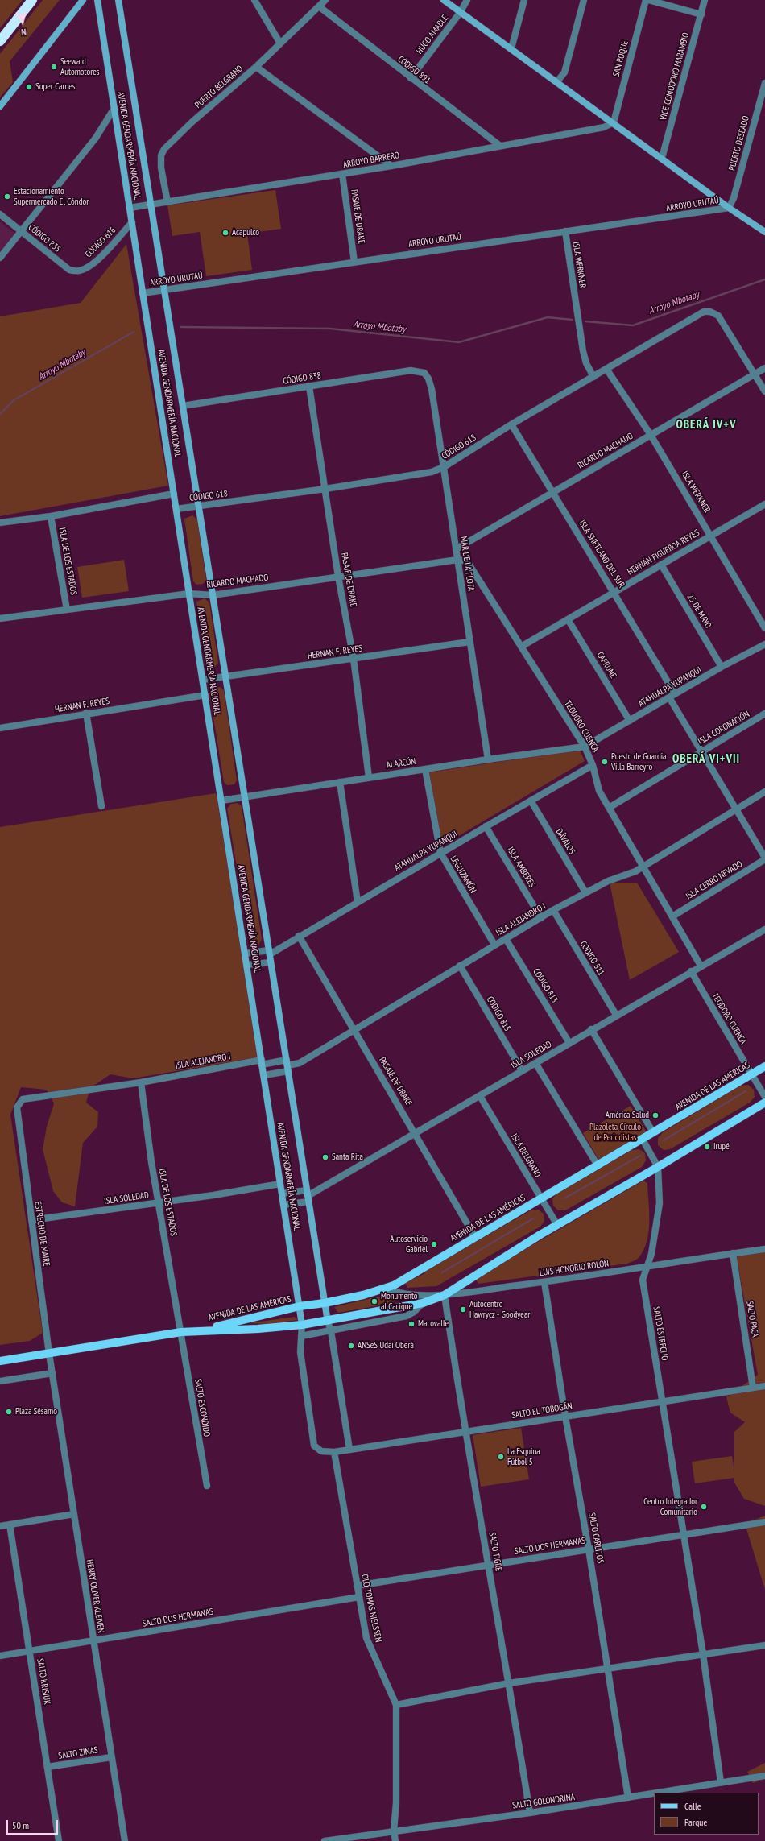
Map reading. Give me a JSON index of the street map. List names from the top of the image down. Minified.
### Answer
{"streets":{"main road":["AVENIDA DE LAS AMÉRICAS"],"street":["HUGO AMABLE","SAN ROQUE","CÓDIGO 891","VICE COMODORO MARAMBIO","PUERTO BELGRANO","PUERTO DESEADO","AVENIDA GENDARMERÍA NACIONAL","ARROYO BARRERO","ARROYO URUTAÚ","PASAJE DE DRAKE","CÓDIGO 835","CÓDIGO 616","ISLA WERKNER","CÓDIGO 838","CÓDIGO 618","RICARDO MACHADO","HERNÁN FIGUEROA REYES","ISLA SHETLAND DEL SUR","ISLA DE LOS ESTADOS","MAR DE LA FLOTA","25 DE MAYO","HERNAN F. REYES","CAFRUNE","ATAHUALPA YUPANQUI","TEODORO CUENCA","ISLA CORONACIÓN","ALARCÓN","DÁVALOS","ISLA AMBERES","LEGUIZAMÓN","ISLA CERRO NEVADO","ISLA ALEJANDRO I","CODIGO 811","CODIGO 813","CODIGO 815","ISLA SOLEDAD","ISLA BELGRANO","ESTRECHO DE MAIRE","LUIS HONORIO ROLÓN","SALTO PACA","SALTO ESTRECHO","SALTO ESCONDIDO","SALTO EL TOBOGÁN","SALTO CARLITOS","SALTO DOS HERMANAS","SALTO TIGRE","HENRY OLIVER KLEIVEN","OLO TOMAS NIELSSEN","SALTO KRISIUK","SALTO ZINAS","SALTO GOLONDRINA"]},"crossings":[["HUGO AMABLE","CÓDIGO 891"],["SAN ROQUE","ARROYO BARRERO"],["CÓDIGO 891","PUERTO BELGRANO"],["CÓDIGO 891","ARROYO BARRERO"],["PUERTO BELGRANO","ARROYO BARRERO"],["PUERTO DESEADO","ARROYO URUTAÚ"],["AVENIDA GENDARMERÍA NACIONAL","ARROYO BARRERO"],["AVENIDA GENDARMERÍA NACIONAL","ARROYO URUTAÚ"],["AVENIDA GENDARMERÍA NACIONAL","CÓDIGO 616"],["AVENIDA GENDARMERÍA NACIONAL","CÓDIGO 838"],["AVENIDA GENDARMERÍA NACIONAL","CÓDIGO 618"],["AVENIDA GENDARMERÍA NACIONAL","RICARDO MACHADO"],["AVENIDA GENDARMERÍA NACIONAL","HERNAN F. REYES"],["AVENIDA GENDARMERÍA NACIONAL","ATAHUALPA YUPANQUI"],["AVENIDA GENDARMERÍA NACIONAL","ALARCÓN"],["AVENIDA GENDARMERÍA NACIONAL","ISLA ALEJANDRO I"],["AVENIDA GENDARMERÍA NACIONAL","ISLA SOLEDAD"],["AVENIDA GENDARMERÍA NACIONAL","AVENIDA DE LAS AMÉRICAS"],["ARROYO BARRERO","PASAJE DE DRAKE"],["ARROYO URUTAÚ","PASAJE DE DRAKE"],["ARROYO URUTAÚ","ISLA WERKNER"],["PASAJE DE DRAKE","CÓDIGO 838"],["PASAJE DE DRAKE","CÓDIGO 618"],["PASAJE DE DRAKE","RICARDO MACHADO"],["PASAJE DE DRAKE","HERNAN F. REYES"],["PASAJE DE DRAKE","ATAHUALPA YUPANQUI"],["PASAJE DE DRAKE","ALARCÓN"],["PASAJE DE DRAKE","ISLA ALEJANDRO I"],["PASAJE DE DRAKE","ISLA SOLEDAD"],["PASAJE DE DRAKE","AVENIDA DE LAS AMÉRICAS"],["CÓDIGO 835","CÓDIGO 616"],["ISLA WERKNER","CÓDIGO 618"],["ISLA WERKNER","RICARDO MACHADO"],["ISLA WERKNER","HERNÁN FIGUEROA REYES"],["CÓDIGO 838","MAR DE LA FLOTA"],["CÓDIGO 618","RICARDO MACHADO"],["CÓDIGO 618","ISLA SHETLAND DEL SUR"],["CÓDIGO 618","MAR DE LA FLOTA"],["RICARDO MACHADO","ISLA SHETLAND DEL SUR"],["RICARDO MACHADO","ISLA DE LOS ESTADOS"],["RICARDO MACHADO","MAR DE LA FLOTA"],["RICARDO MACHADO","TEODORO CUENCA"],["HERNÁN FIGUEROA REYES","ISLA SHETLAND DEL SUR"],["HERNÁN FIGUEROA REYES","25 DE MAYO"],["HERNÁN FIGUEROA REYES","CAFRUNE"],["HERNÁN FIGUEROA REYES","TEODORO CUENCA"],["ISLA SHETLAND DEL SUR","ATAHUALPA YUPANQUI"],["ISLA SHETLAND DEL SUR","ISLA CORONACIÓN"],["ISLA SHETLAND DEL SUR","ISLA CERRO NEVADO"],["ISLA SHETLAND DEL SUR","ISLA ALEJANDRO I"],["ISLA DE LOS ESTADOS","ISLA ALEJANDRO I"],["ISLA DE LOS ESTADOS","ISLA SOLEDAD"],["ISLA DE LOS ESTADOS","AVENIDA DE LAS AMÉRICAS"],["ISLA DE LOS ESTADOS","ESTRECHO DE MAIRE"],["ISLA DE LOS ESTADOS","SALTO ESCONDIDO"],["MAR DE LA FLOTA","HERNAN F. REYES"],["MAR DE LA FLOTA","TEODORO CUENCA"],["MAR DE LA FLOTA","ALARCÓN"],["25 DE MAYO","ATAHUALPA YUPANQUI"],["CAFRUNE","ATAHUALPA YUPANQUI"],["ATAHUALPA YUPANQUI","TEODORO CUENCA"],["ATAHUALPA YUPANQUI","ALARCÓN"],["ATAHUALPA YUPANQUI","DÁVALOS"],["ATAHUALPA YUPANQUI","ISLA AMBERES"],["ATAHUALPA YUPANQUI","LEGUIZAMÓN"],["TEODORO CUENCA","ISLA CORONACIÓN"],["TEODORO CUENCA","ALARCÓN"],["TEODORO CUENCA","ISLA CERRO NEVADO"],["TEODORO CUENCA","ISLA ALEJANDRO I"],["TEODORO CUENCA","ISLA SOLEDAD"],["TEODORO CUENCA","AVENIDA DE LAS AMÉRICAS"],["ALARCÓN","LEGUIZAMÓN"],["DÁVALOS","ISLA ALEJANDRO I"],["ISLA AMBERES","ISLA ALEJANDRO I"],["LEGUIZAMÓN","ISLA ALEJANDRO I"],["ISLA ALEJANDRO I","CODIGO 811"],["ISLA ALEJANDRO I","CODIGO 813"],["ISLA ALEJANDRO I","CODIGO 815"],["ISLA ALEJANDRO I","ESTRECHO DE MAIRE"],["CODIGO 811","ISLA SOLEDAD"],["CODIGO 813","ISLA SOLEDAD"],["CODIGO 815","ISLA SOLEDAD"],["ISLA SOLEDAD","ISLA BELGRANO"],["ISLA SOLEDAD","ESTRECHO DE MAIRE"],["AVENIDA DE LAS AMÉRICAS","ISLA BELGRANO"],["AVENIDA DE LAS AMÉRICAS","ESTRECHO DE MAIRE"],["AVENIDA DE LAS AMÉRICAS","LUIS HONORIO ROLÓN"],["AVENIDA DE LAS AMÉRICAS","SALTO ESTRECHO"],["AVENIDA DE LAS AMÉRICAS","SALTO ESCONDIDO"],["AVENIDA DE LAS AMÉRICAS","SALTO TIGRE"],["AVENIDA DE LAS AMÉRICAS","HENRY OLIVER KLEIVEN"],["ESTRECHO DE MAIRE","HENRY OLIVER KLEIVEN"],["LUIS HONORIO ROLÓN","SALTO PACA"],["LUIS HONORIO ROLÓN","SALTO ESTRECHO"],["LUIS HONORIO ROLÓN","SALTO CARLITOS"],["LUIS HONORIO ROLÓN","SALTO TIGRE"],["SALTO PACA","SALTO EL TOBOGÁN"],["SALTO ESTRECHO","SALTO EL TOBOGÁN"],["SALTO ESTRECHO","SALTO DOS HERMANAS"],["SALTO ESTRECHO","SALTO GOLONDRINA"],["SALTO EL TOBOGÁN","SALTO CARLITOS"],["SALTO EL TOBOGÁN","SALTO TIGRE"],["SALTO EL TOBOGÁN","OLO TOMAS NIELSSEN"],["SALTO CARLITOS","SALTO DOS HERMANAS"],["SALTO CARLITOS","SALTO GOLONDRINA"],["SALTO DOS HERMANAS","SALTO TIGRE"],["SALTO DOS HERMANAS","HENRY OLIVER KLEIVEN"],["SALTO DOS HERMANAS","OLO TOMAS NIELSSEN"],["SALTO DOS HERMANAS","SALTO KRISIUK"],["SALTO TIGRE","SALTO GOLONDRINA"],["HENRY OLIVER KLEIVEN","SALTO ZINAS"],["OLO TOMAS NIELSSEN","SALTO GOLONDRINA"],["SALTO KRISIUK","SALTO ZINAS"]],"districts":["OBERÁ IV+V","OBERÁ VI+VII"],"water":["Arroyo Mbotaby"],"parks":["Plazoleta Círculo de Periodistas"],"places":["Seewald Automotores","Super Carnes","Estacionamiento Supermercado El Cóndor","Acapulco","Puesto de Guardia Villa Barreyro","América Salud","Irupé","Santa Rita","Autoservicio Gabriel","Monumento al Cacique","Autocentro Hawrycz - Goodyear","Macovalle","ANSeS Udai Oberá","Plaza Sésamo","La Esquina Fútbol 5","Centro Integrador Comunitario"],"legend":["Calle","Parque"],"scale_bar":"50 m","north":"bottom"}
